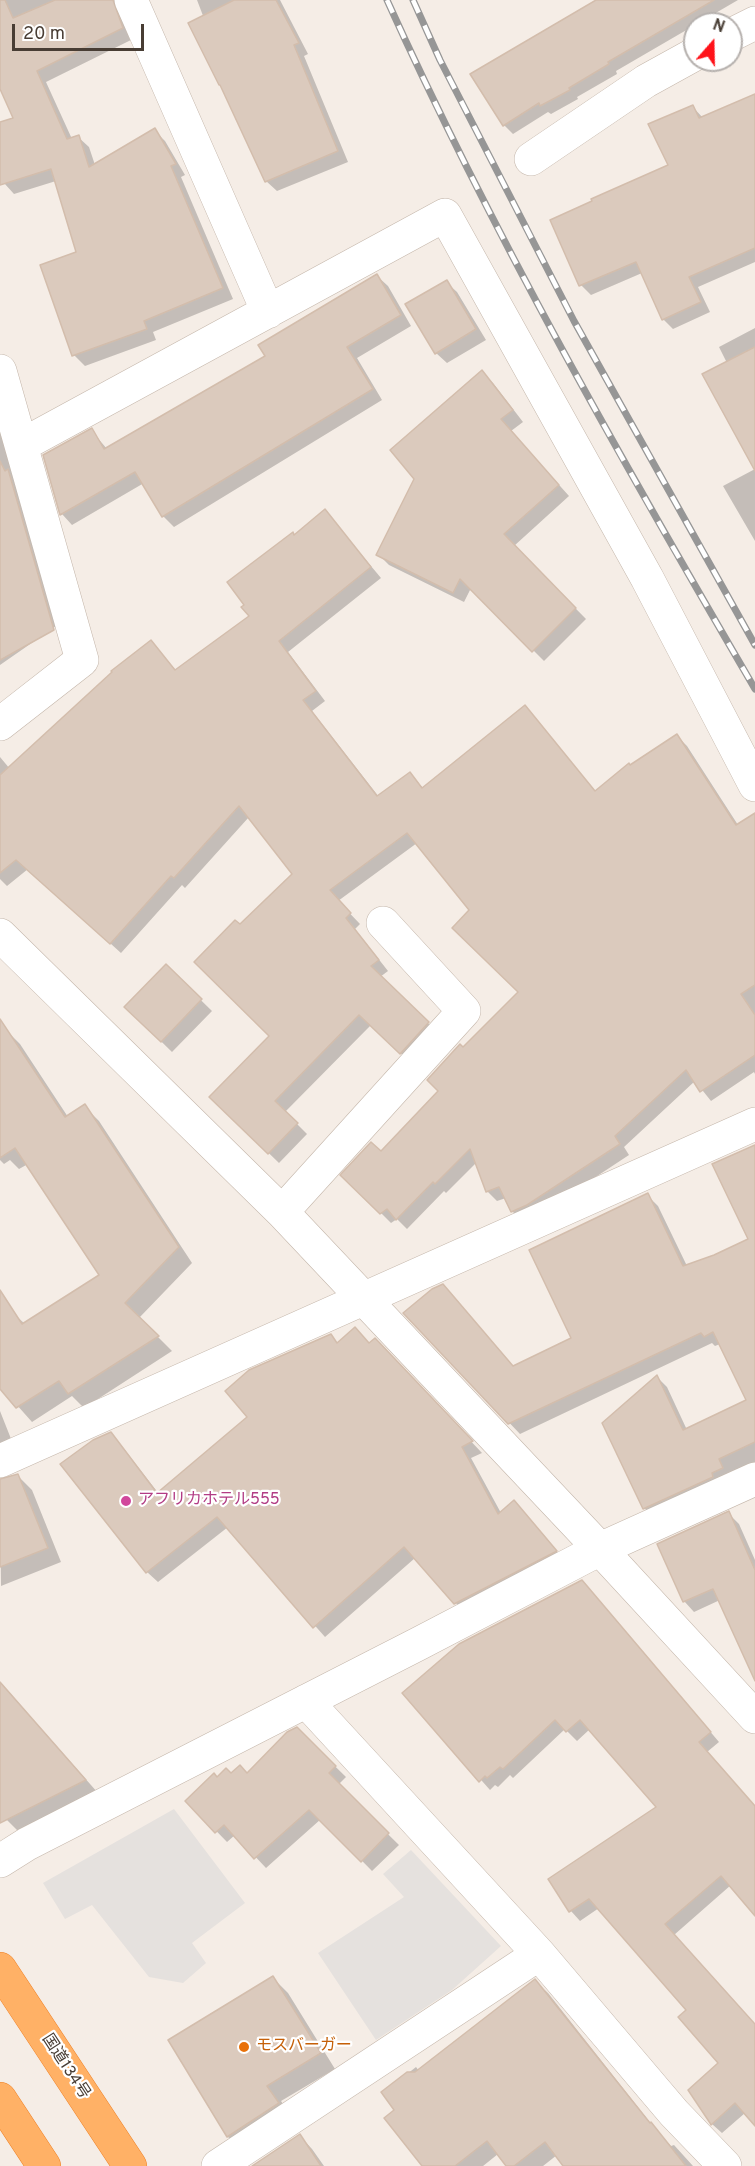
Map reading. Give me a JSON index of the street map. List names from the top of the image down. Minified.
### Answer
{"streets":{"highway":["国道134号"]},"places":["アフリカホテル555","モスバーガー"],"scale_bar":"20 m","north":"top"}
